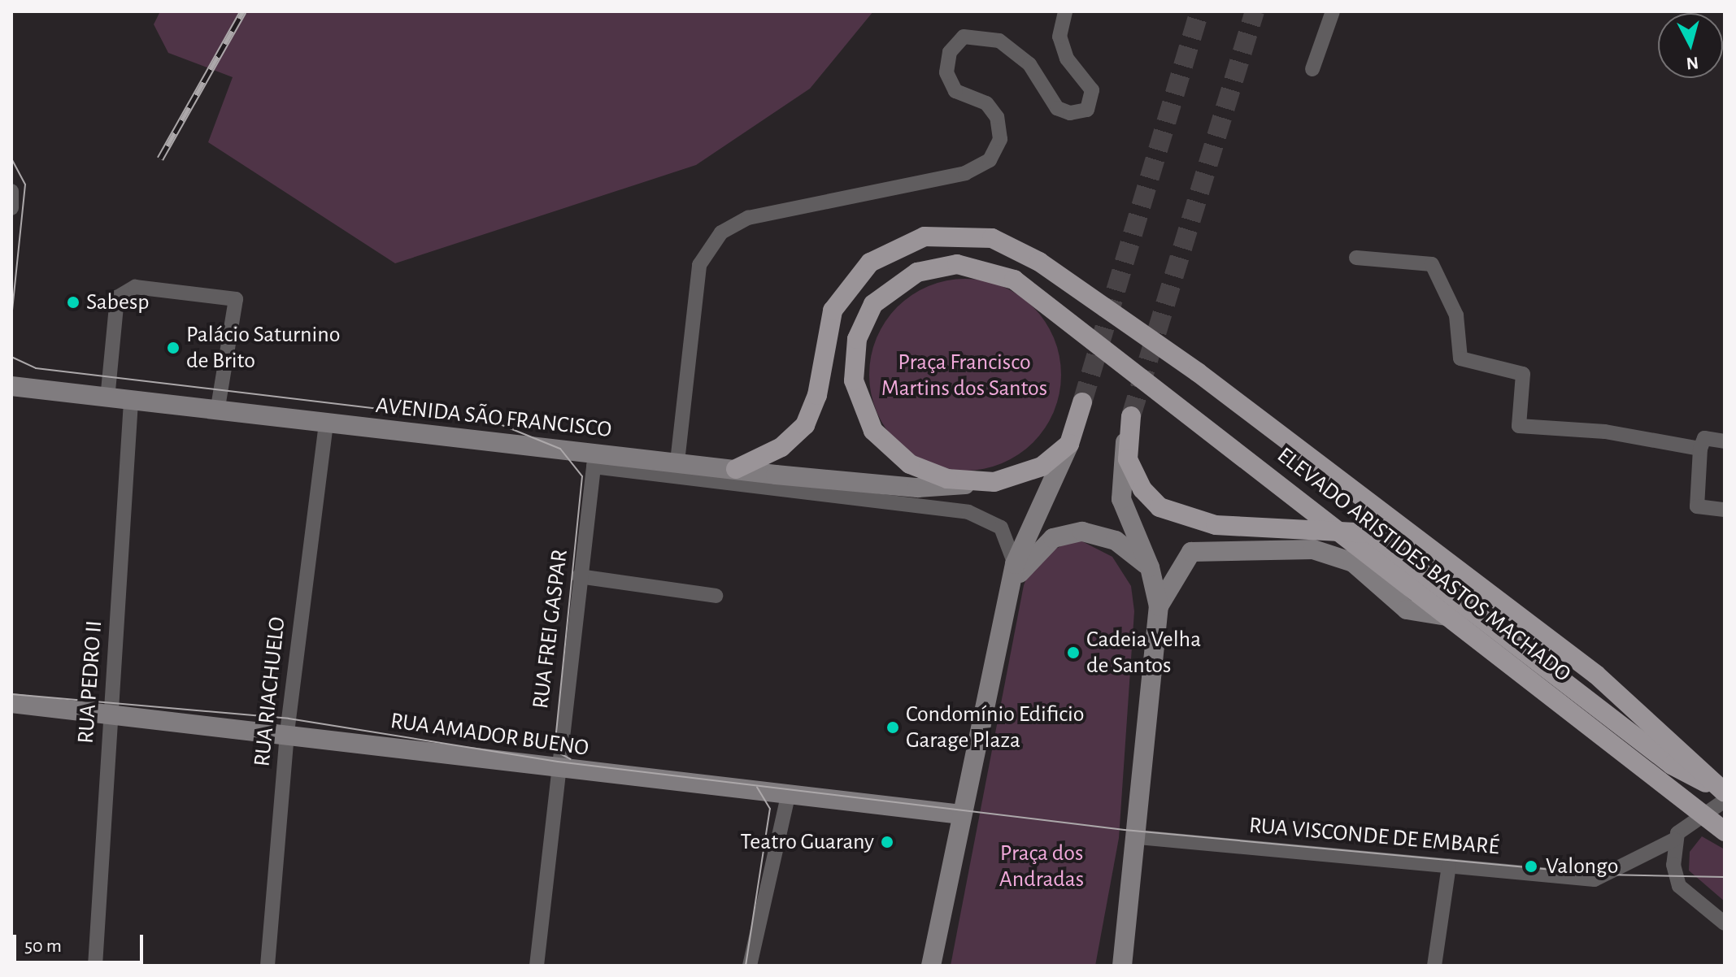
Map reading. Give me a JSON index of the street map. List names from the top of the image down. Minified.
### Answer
{"streets":{"main road":["AVENIDA SÃO FRANCISCO","ELEVADO ARISTIDES BASTOS MACHADO","RUA AMADOR BUENO"],"street":["RUA FREI GASPAR","RUA PEDRO II","RUA RIACHUELO","RUA VISCONDE DE EMBARÉ"]},"crossings":[["AVENIDA SÃO FRANCISCO","ELEVADO ARISTIDES BASTOS MACHADO"],["AVENIDA SÃO FRANCISCO","RUA FREI GASPAR"],["AVENIDA SÃO FRANCISCO","RUA PEDRO II"],["AVENIDA SÃO FRANCISCO","RUA RIACHUELO"],["RUA FREI GASPAR","RUA AMADOR BUENO"],["RUA PEDRO II","RUA AMADOR BUENO"],["RUA RIACHUELO","RUA AMADOR BUENO"]],"parks":["Praça Francisco Martins dos Santos","Praça dos Andradas"],"places":["Sabesp","Palácio Saturnino de Brito","Cadeia Velha de Santos","Condomínio Edificio Garage Plaza","Teatro Guarany","Valongo"],"scale_bar":"50 m","north":"bottom"}
